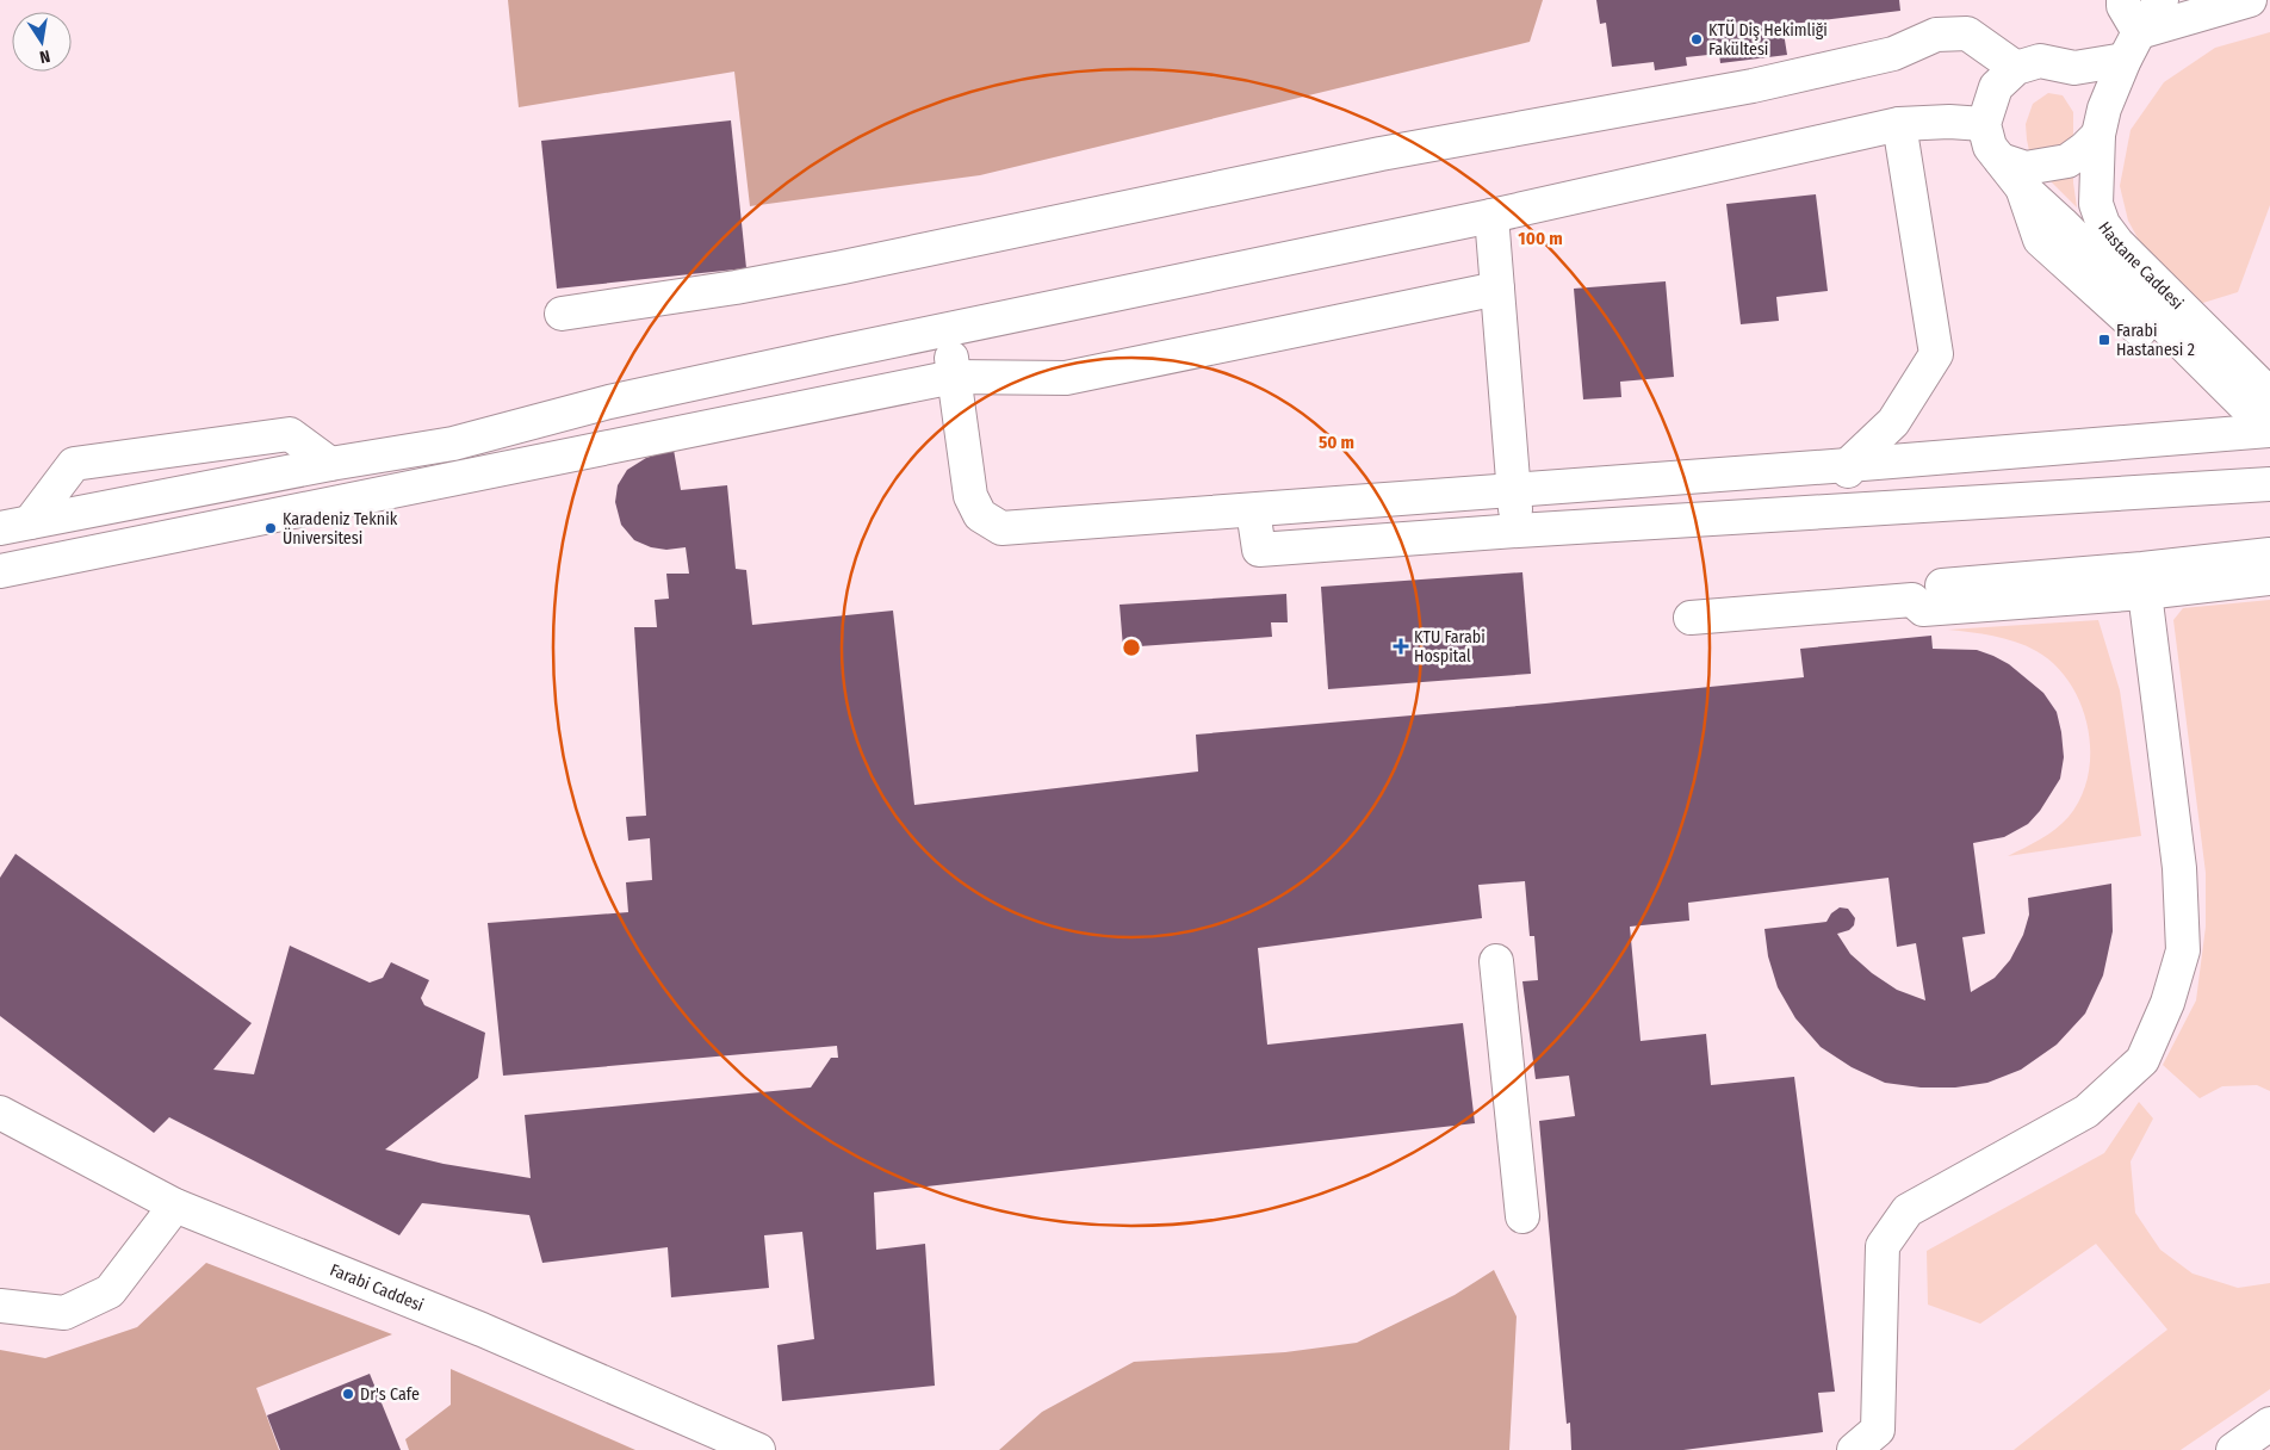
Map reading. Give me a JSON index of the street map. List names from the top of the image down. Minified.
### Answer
{"streets":{"street":["Hastane Caddesi","Farabi Caddesi"]},"places":{"other":["KTÜ Diş Hekimliği Fakültesi","Karadeniz Teknik Üniversitesi","Dr's Cafe"],"transit":["Farabi Hastanesi 2"],"health":["KTU Farabi Hospital"]},"north":"bottom","rings":["100 m","50 m"]}
